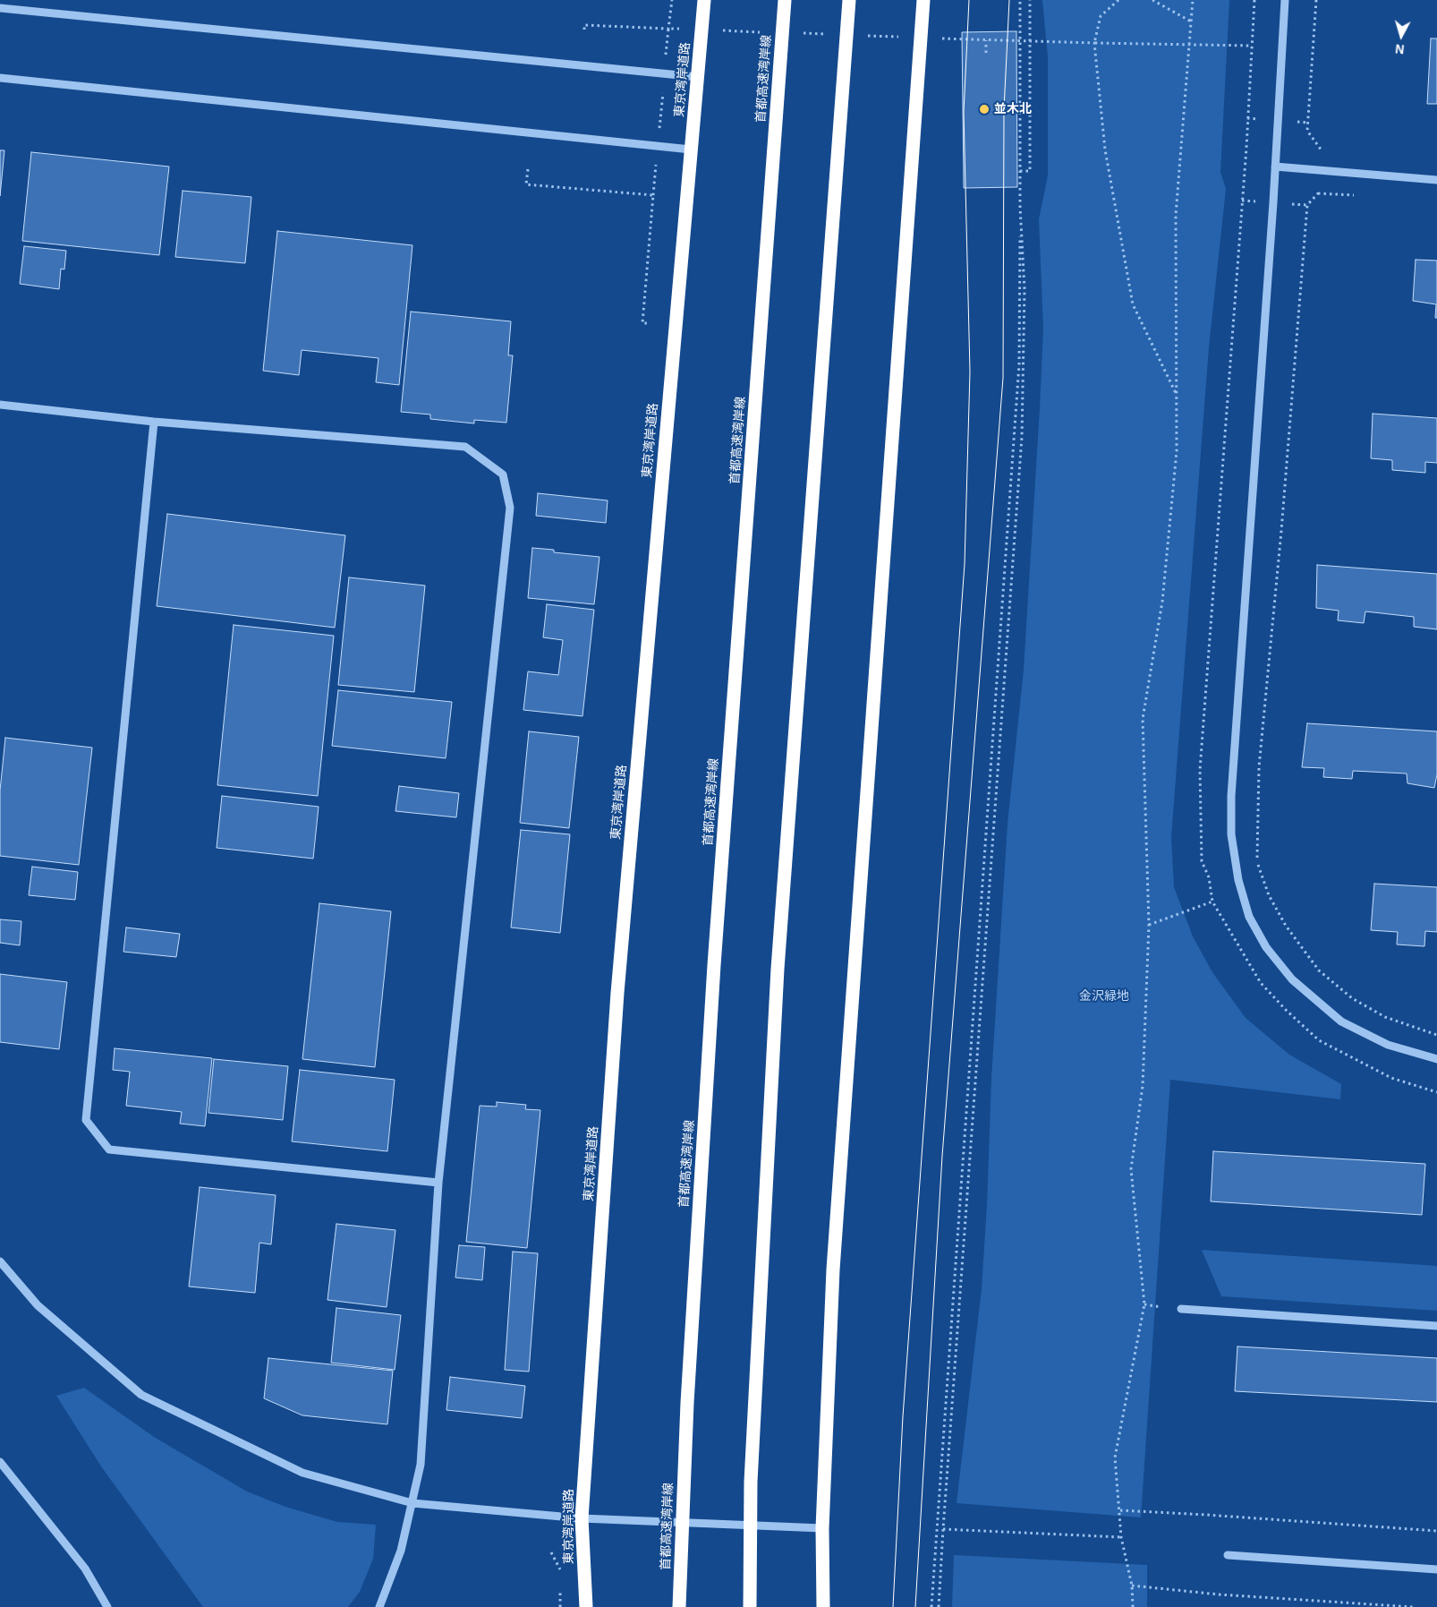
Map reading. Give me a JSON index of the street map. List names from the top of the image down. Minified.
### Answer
{"streets":{"highway":["首都高速湾岸線","東京湾岸道路"]},"parks":["金沢緑地"],"places":["並木北"],"north":"bottom"}
